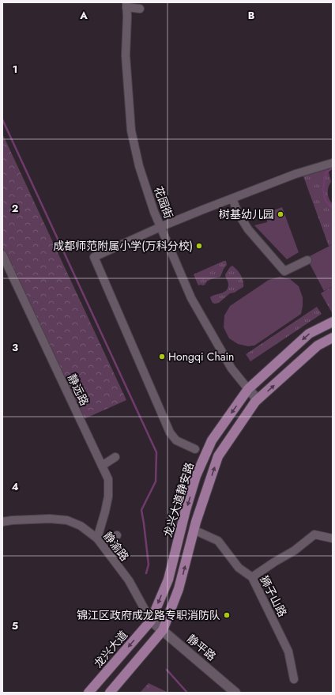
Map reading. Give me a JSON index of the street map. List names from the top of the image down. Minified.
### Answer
{"streets":{"main road":["龙兴大道静安路","龙兴大道"],"street":["花园街","静远路","静渝路","狮子山路","静平路"]},"crossings":[["花园街","龙兴大道静安路"],["静远路","静渝路"],["龙兴大道静安路","静渝路"],["龙兴大道静安路","狮子山路"],["龙兴大道静安路","静平路"],["龙兴大道静安路","龙兴大道"],["静渝路","静平路"],["静渝路","龙兴大道"],["静平路","龙兴大道"]],"places":["树基幼儿园","成都师范附属小学(万科分校)","Hongqi Chain","锦江区政府成龙路专职消防队"],"grid":{"columns":["A","B"],"rows":["1","2","3","4","5"]}}
